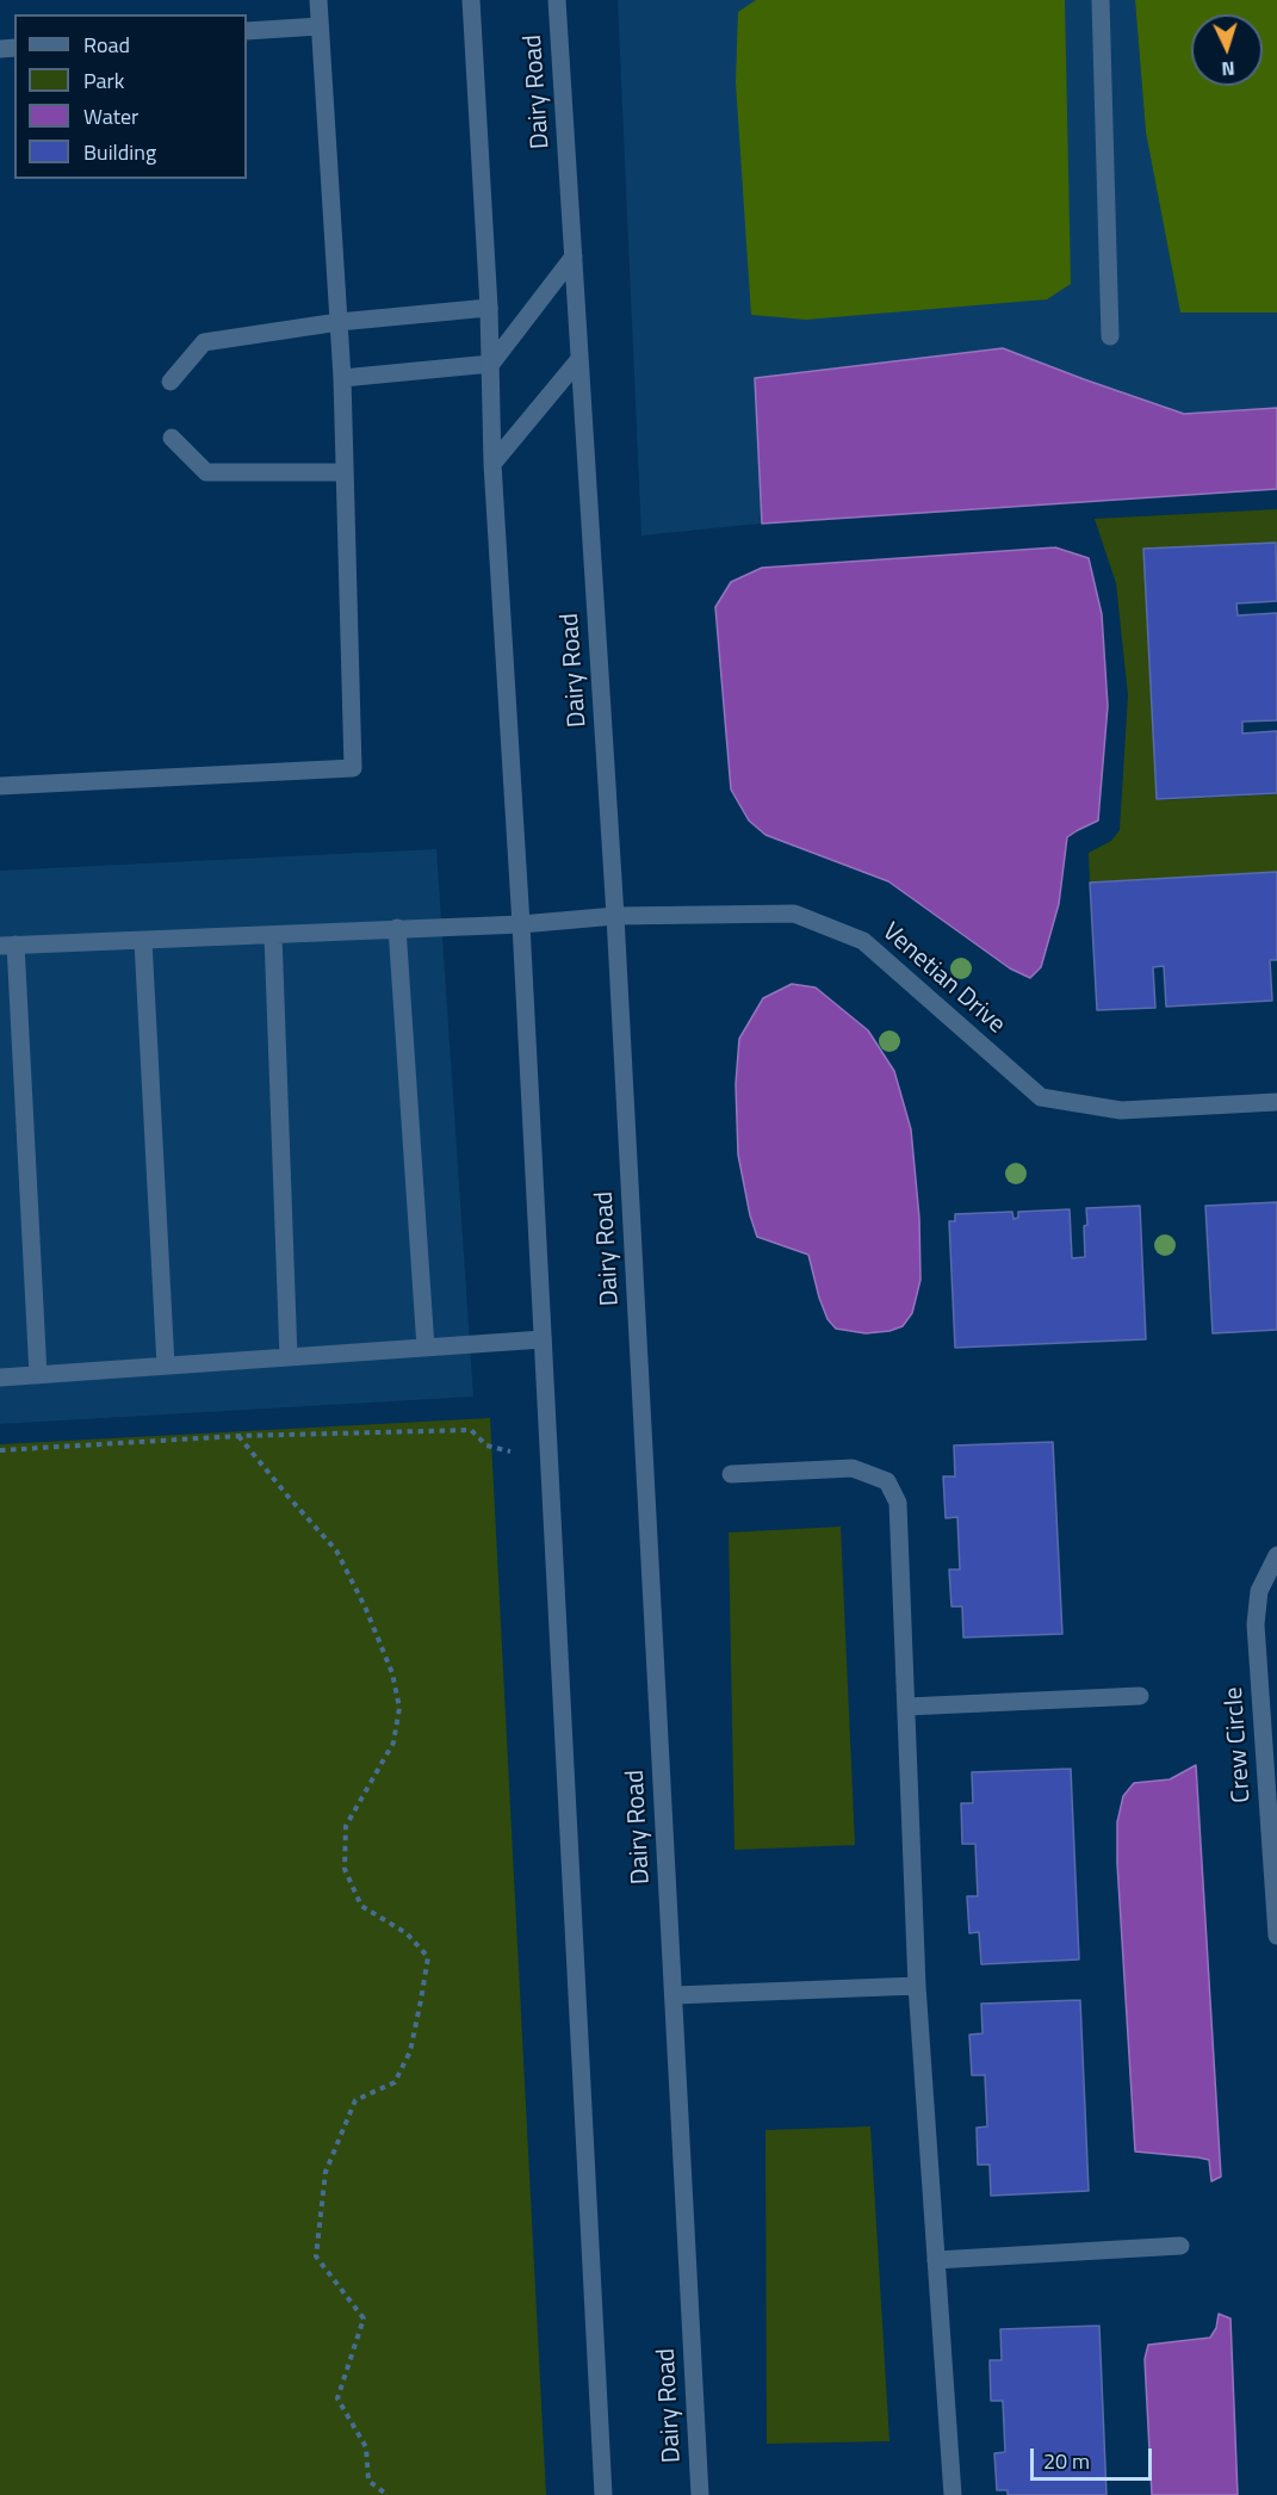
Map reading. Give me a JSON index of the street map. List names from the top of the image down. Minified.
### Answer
{"streets":{"street":["Dairy Road","Venetian Drive","Crew Circle"]},"crossings":[["Dairy Road","Venetian Drive"]],"legend":["Road","Park","Water","Building"],"scale_bar":"20 m","north":"bottom"}
